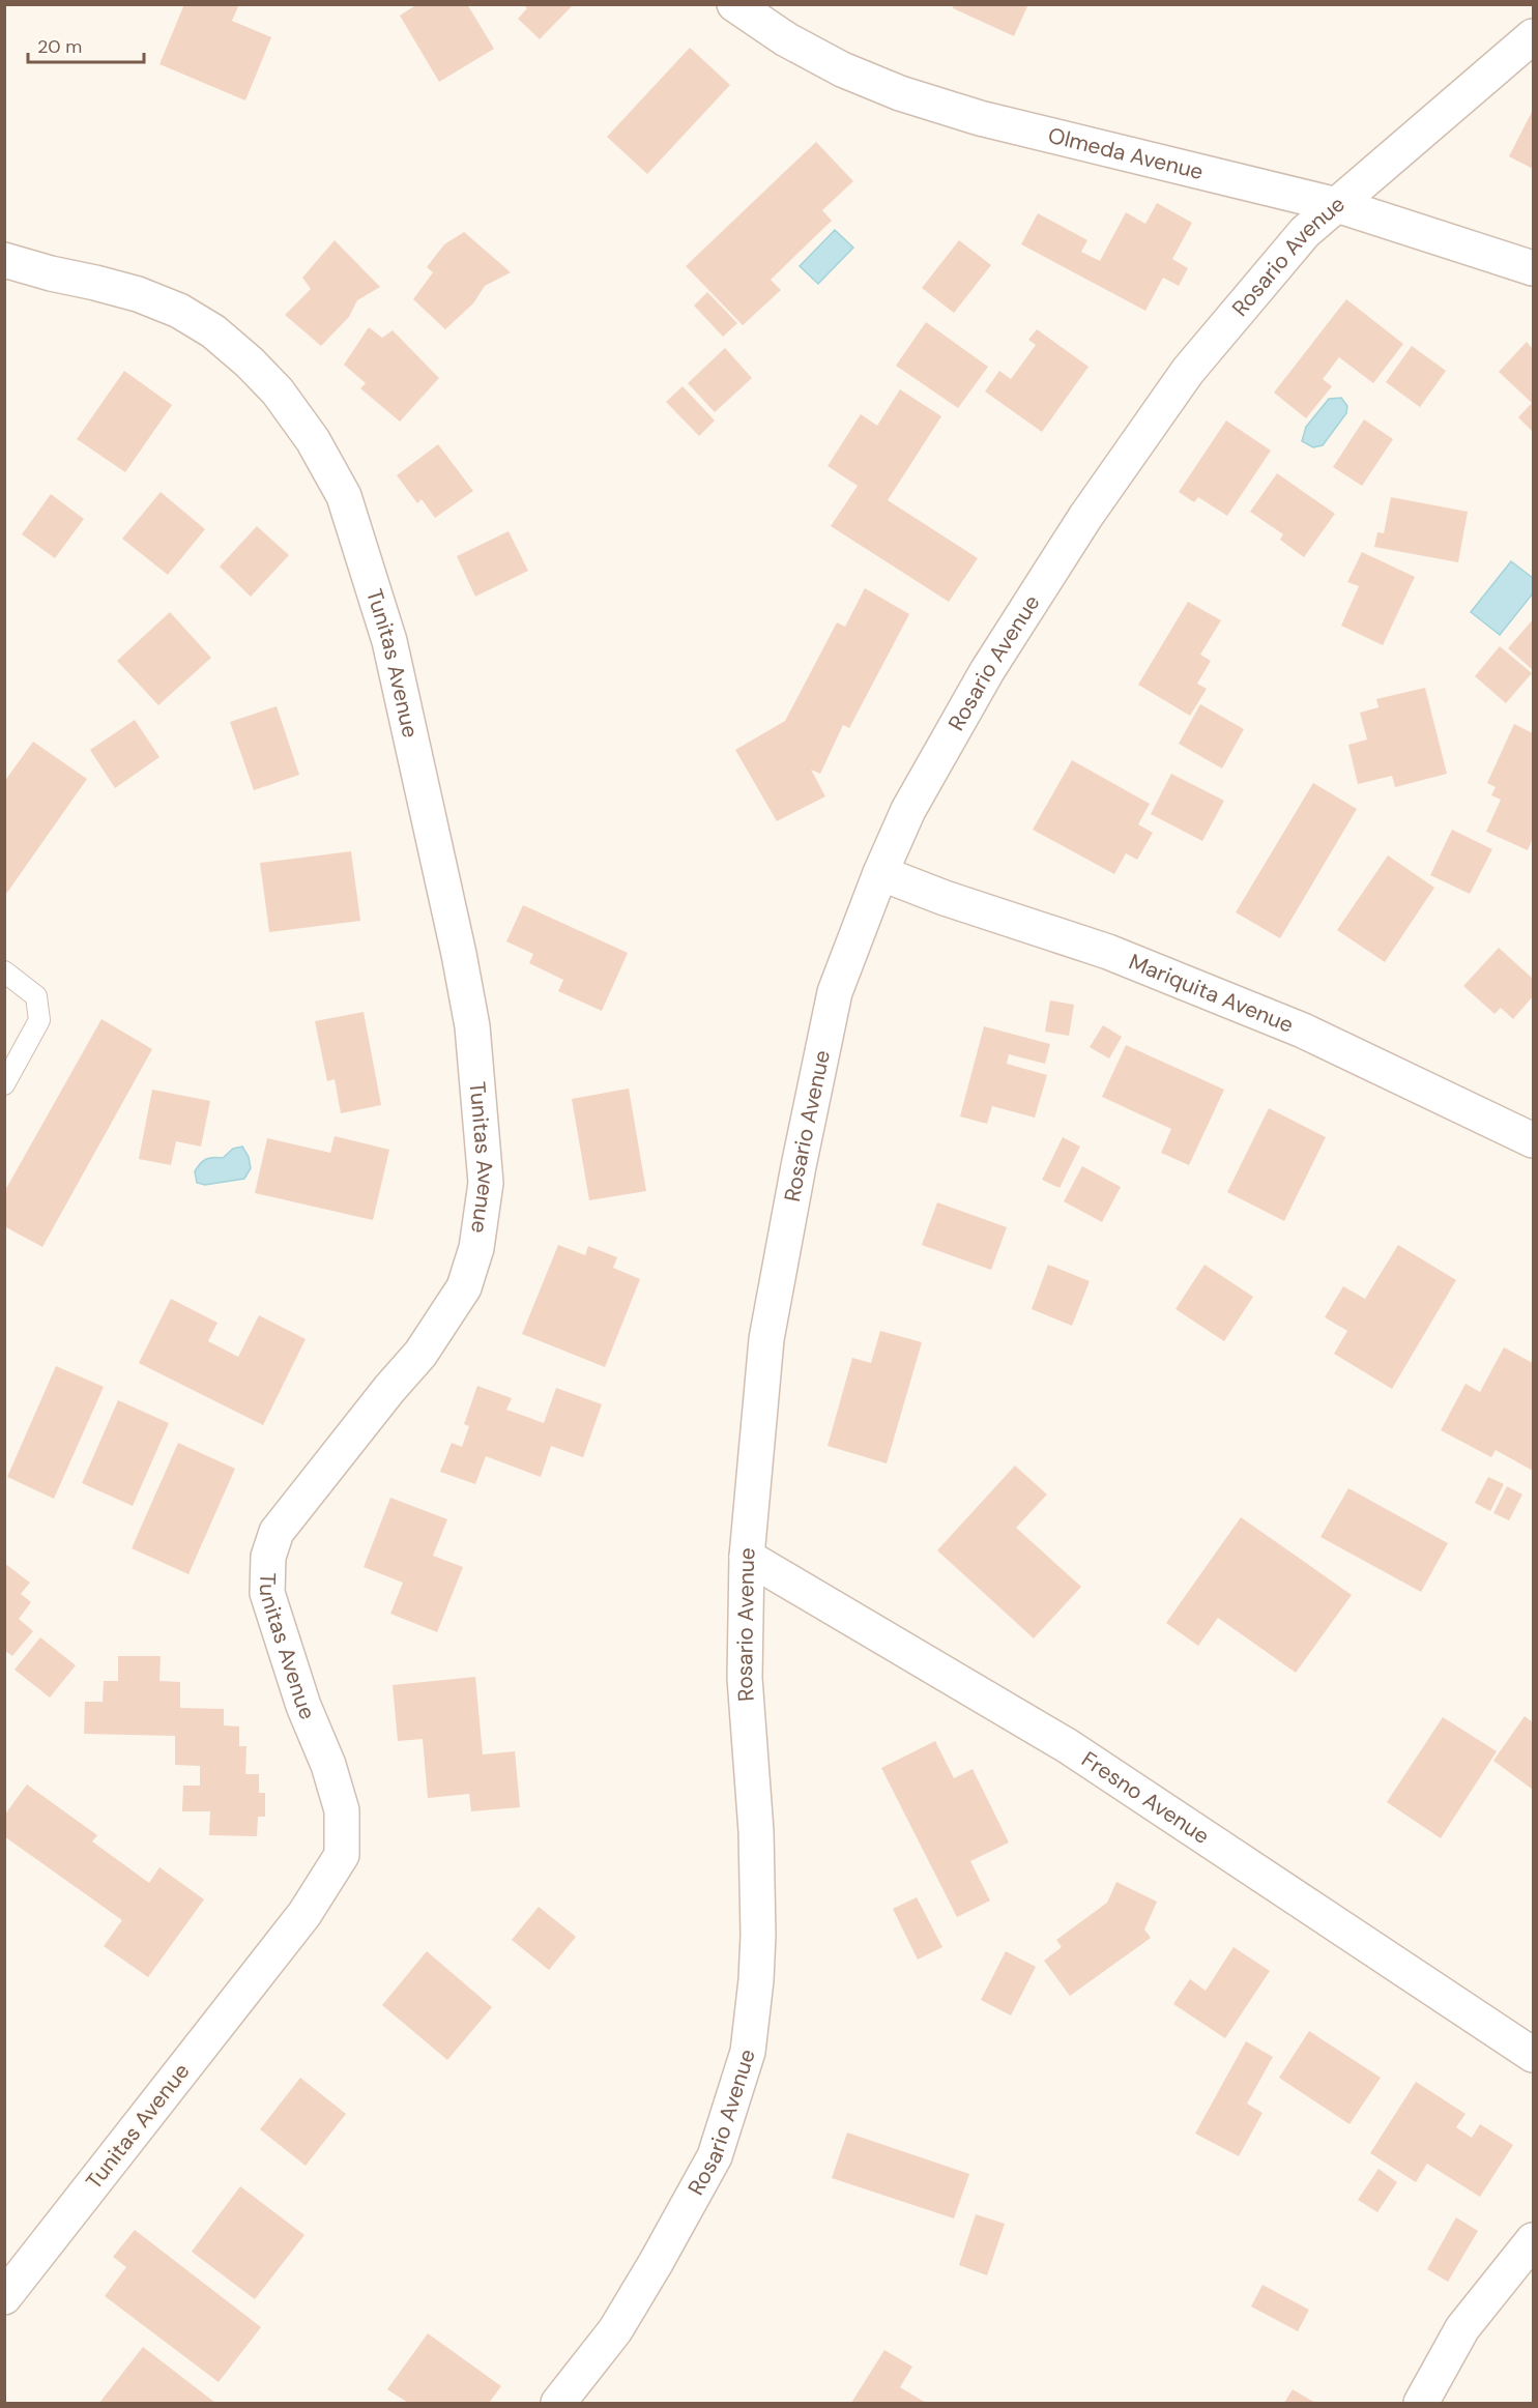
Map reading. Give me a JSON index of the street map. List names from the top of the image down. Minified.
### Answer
{"streets":{"street":["Olmeda Avenue","Rosario Avenue","Tunitas Avenue","Mariquita Avenue","Fresno Avenue"]},"crossings":[["Olmeda Avenue","Rosario Avenue"],["Rosario Avenue","Mariquita Avenue"],["Rosario Avenue","Fresno Avenue"]],"scale_bar":"20 m"}
